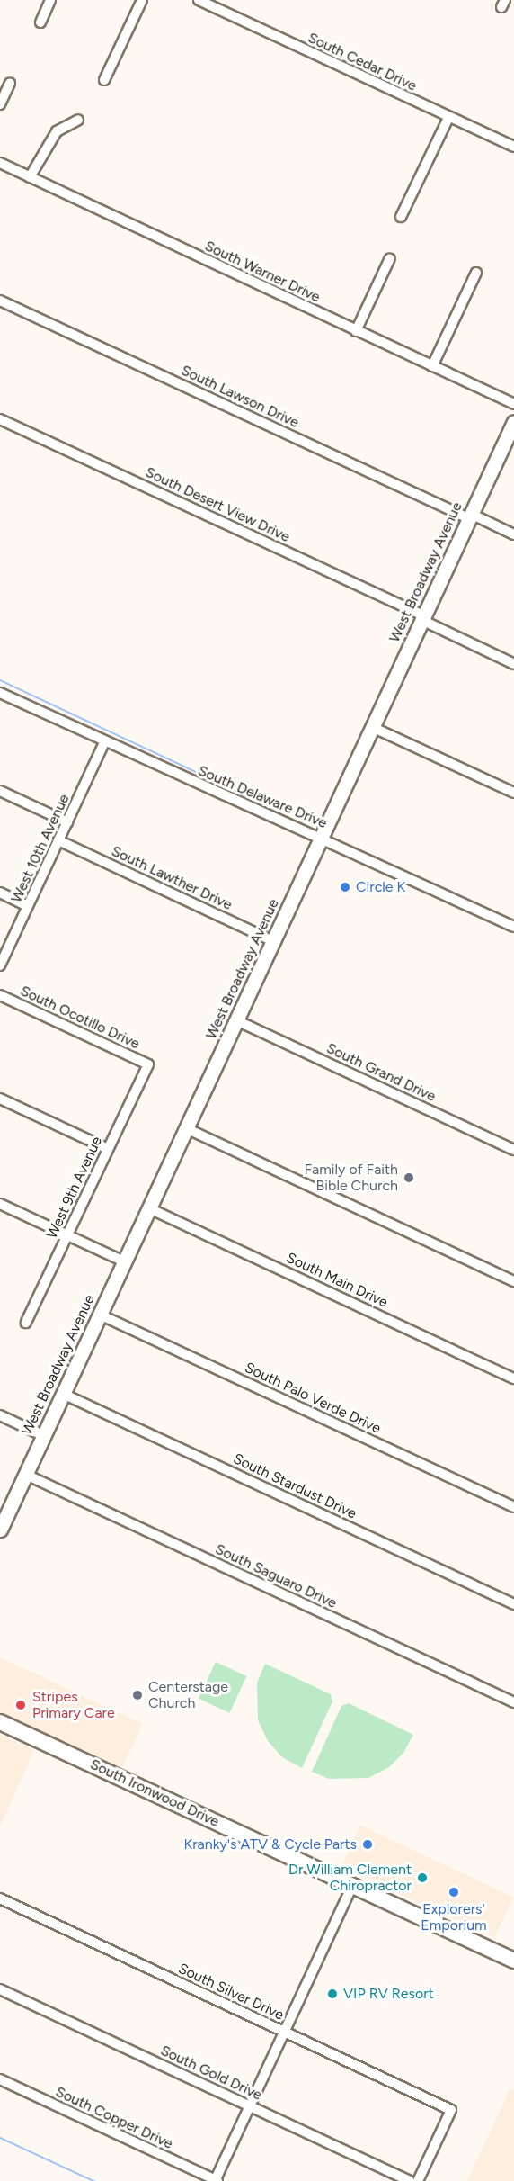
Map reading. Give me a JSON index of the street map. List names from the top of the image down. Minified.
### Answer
{"streets":{"main road":["West Broadway Avenue","South Ironwood Drive"],"street":["South Cedar Drive","South Warner Drive","South Lawson Drive","South Desert View Drive","South Delaware Drive","West 10th Avenue","South Lawther Drive","South Ocotillo Drive","South Grand Drive","West 9th Avenue","South Main Drive","South Palo Verde Drive","South Stardust Drive","South Saguaro Drive","South Silver Drive","South Gold Drive","South Copper Drive"]},"crossings":[["South Lawson Drive","West Broadway Avenue"],["South Desert View Drive","West Broadway Avenue"],["West Broadway Avenue","South Delaware Drive"],["West Broadway Avenue","South Lawther Drive"],["West Broadway Avenue","South Grand Drive"],["West Broadway Avenue","South Main Drive"],["West Broadway Avenue","South Palo Verde Drive"],["West Broadway Avenue","South Stardust Drive"],["West Broadway Avenue","South Saguaro Drive"],["South Delaware Drive","West 10th Avenue"],["West 10th Avenue","South Lawther Drive"],["South Ocotillo Drive","West 9th Avenue"]],"places":["Circle K","Family of Faith Bible Church","Centerstage Church","Stripes Primary Care","Kranky's ATV & Cycle Parts","Dr William Clement Chiropractor","Explorers' Emporium","VIP RV Resort"]}
